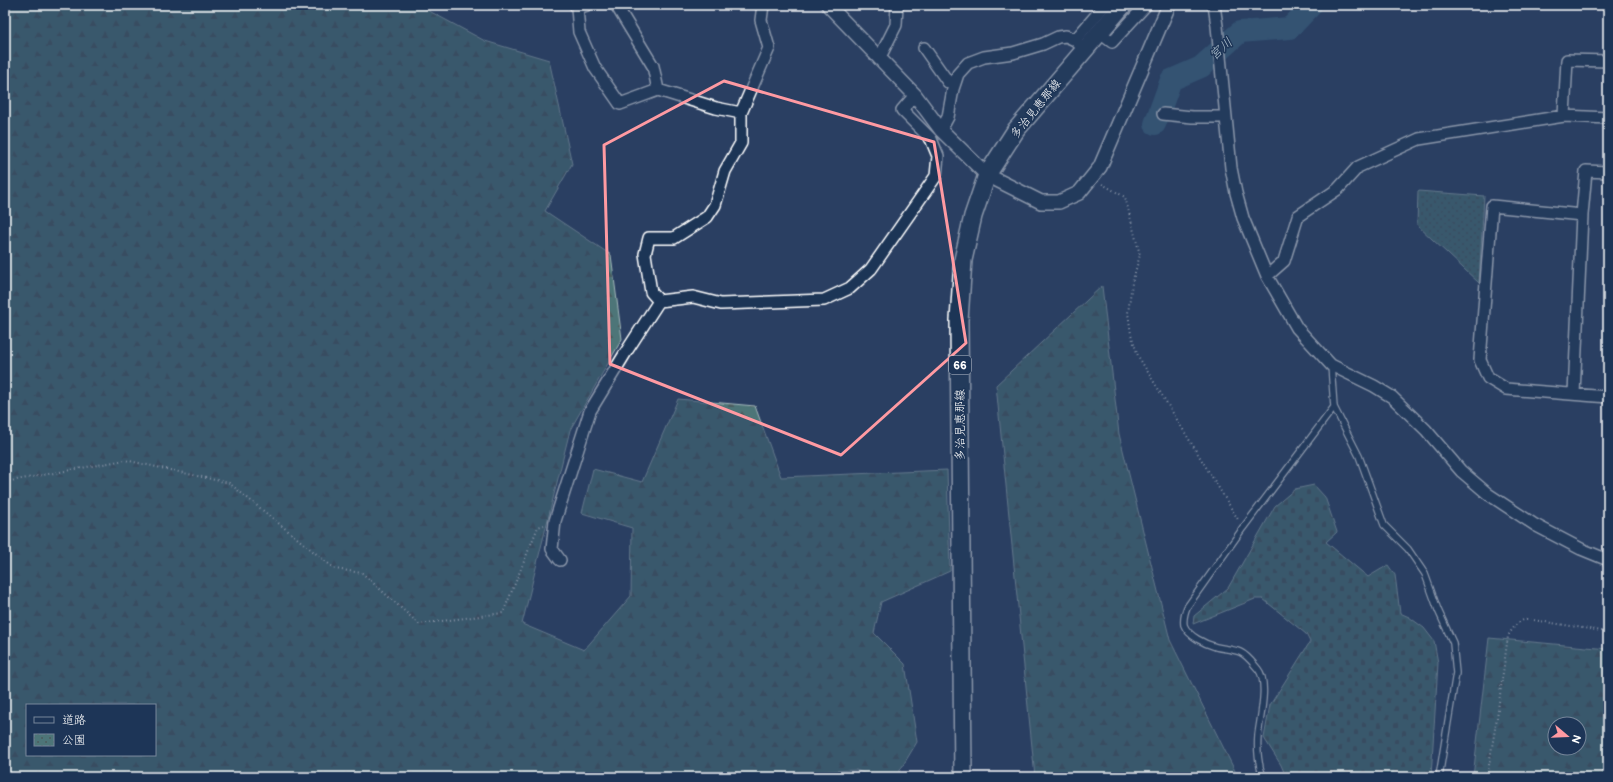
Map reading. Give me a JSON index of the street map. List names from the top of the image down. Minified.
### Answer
{"streets":{"main road":["多治見恵那線","66"]},"water":["宮川"],"legend":["道路","公園"],"north":"right"}
